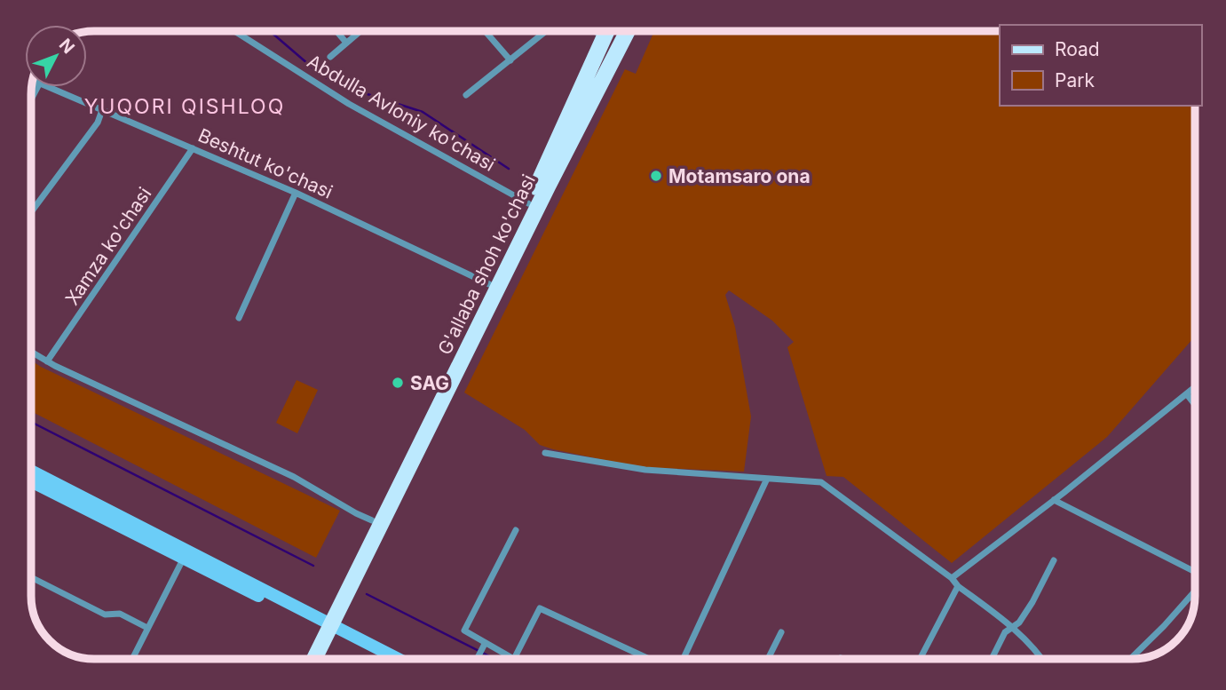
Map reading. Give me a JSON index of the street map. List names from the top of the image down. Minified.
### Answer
{"streets":{"main road":["G'allaba shoh ko'chasi"],"street":["Abdulla Avloniy ko'chasi","Beshtut ko'chasi","Xamza ko'chasi"]},"crossings":[["Abdulla Avloniy ko'chasi","G'allaba shoh ko'chasi"],["Beshtut ko'chasi","Xamza ko'chasi"],["Beshtut ko'chasi","G'allaba shoh ko'chasi"]],"districts":["YUQORI QISHLOQ"],"places":["Motamsaro ona","SAG"],"legend":["Road","Park"],"north":"top right"}
